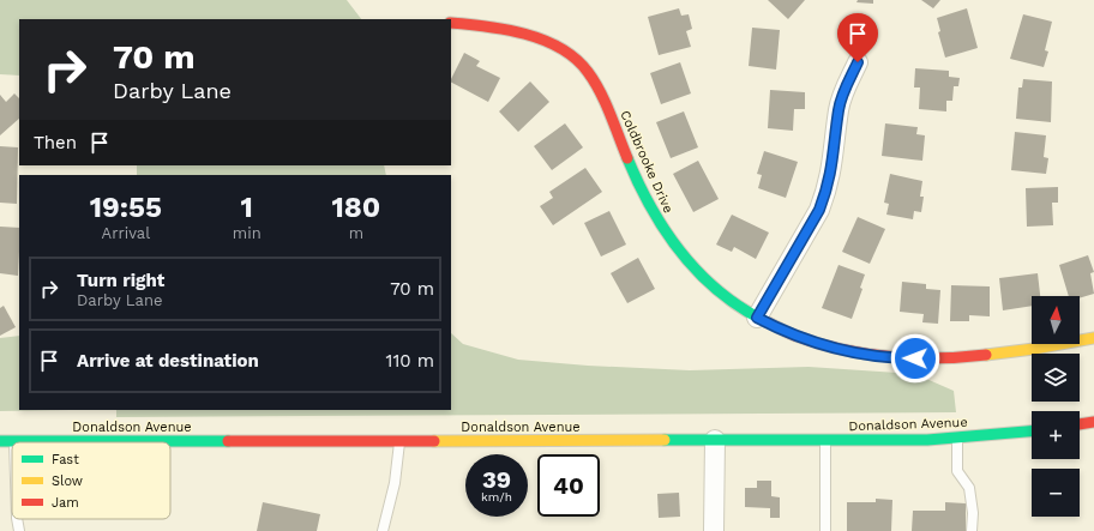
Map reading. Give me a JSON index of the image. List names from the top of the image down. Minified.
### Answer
{"streets":{"main road":["Coldbrooke Drive","Donaldson Avenue"]},"legend":["Fast","Slow","Jam"],"north":"top","page":{"turn":["70 m","Darby Lane"],"then":"Then","eta":["19:55","Arrival","1","min","180","m"],"list":[{"name":"Turn right","note":"Darby Lane","value":"70 m"},{"name":"Arrive at destination","value":"110 m"}],"map_buttons":["+","−"],"speed":"39 km/h","limit":"40"}}
